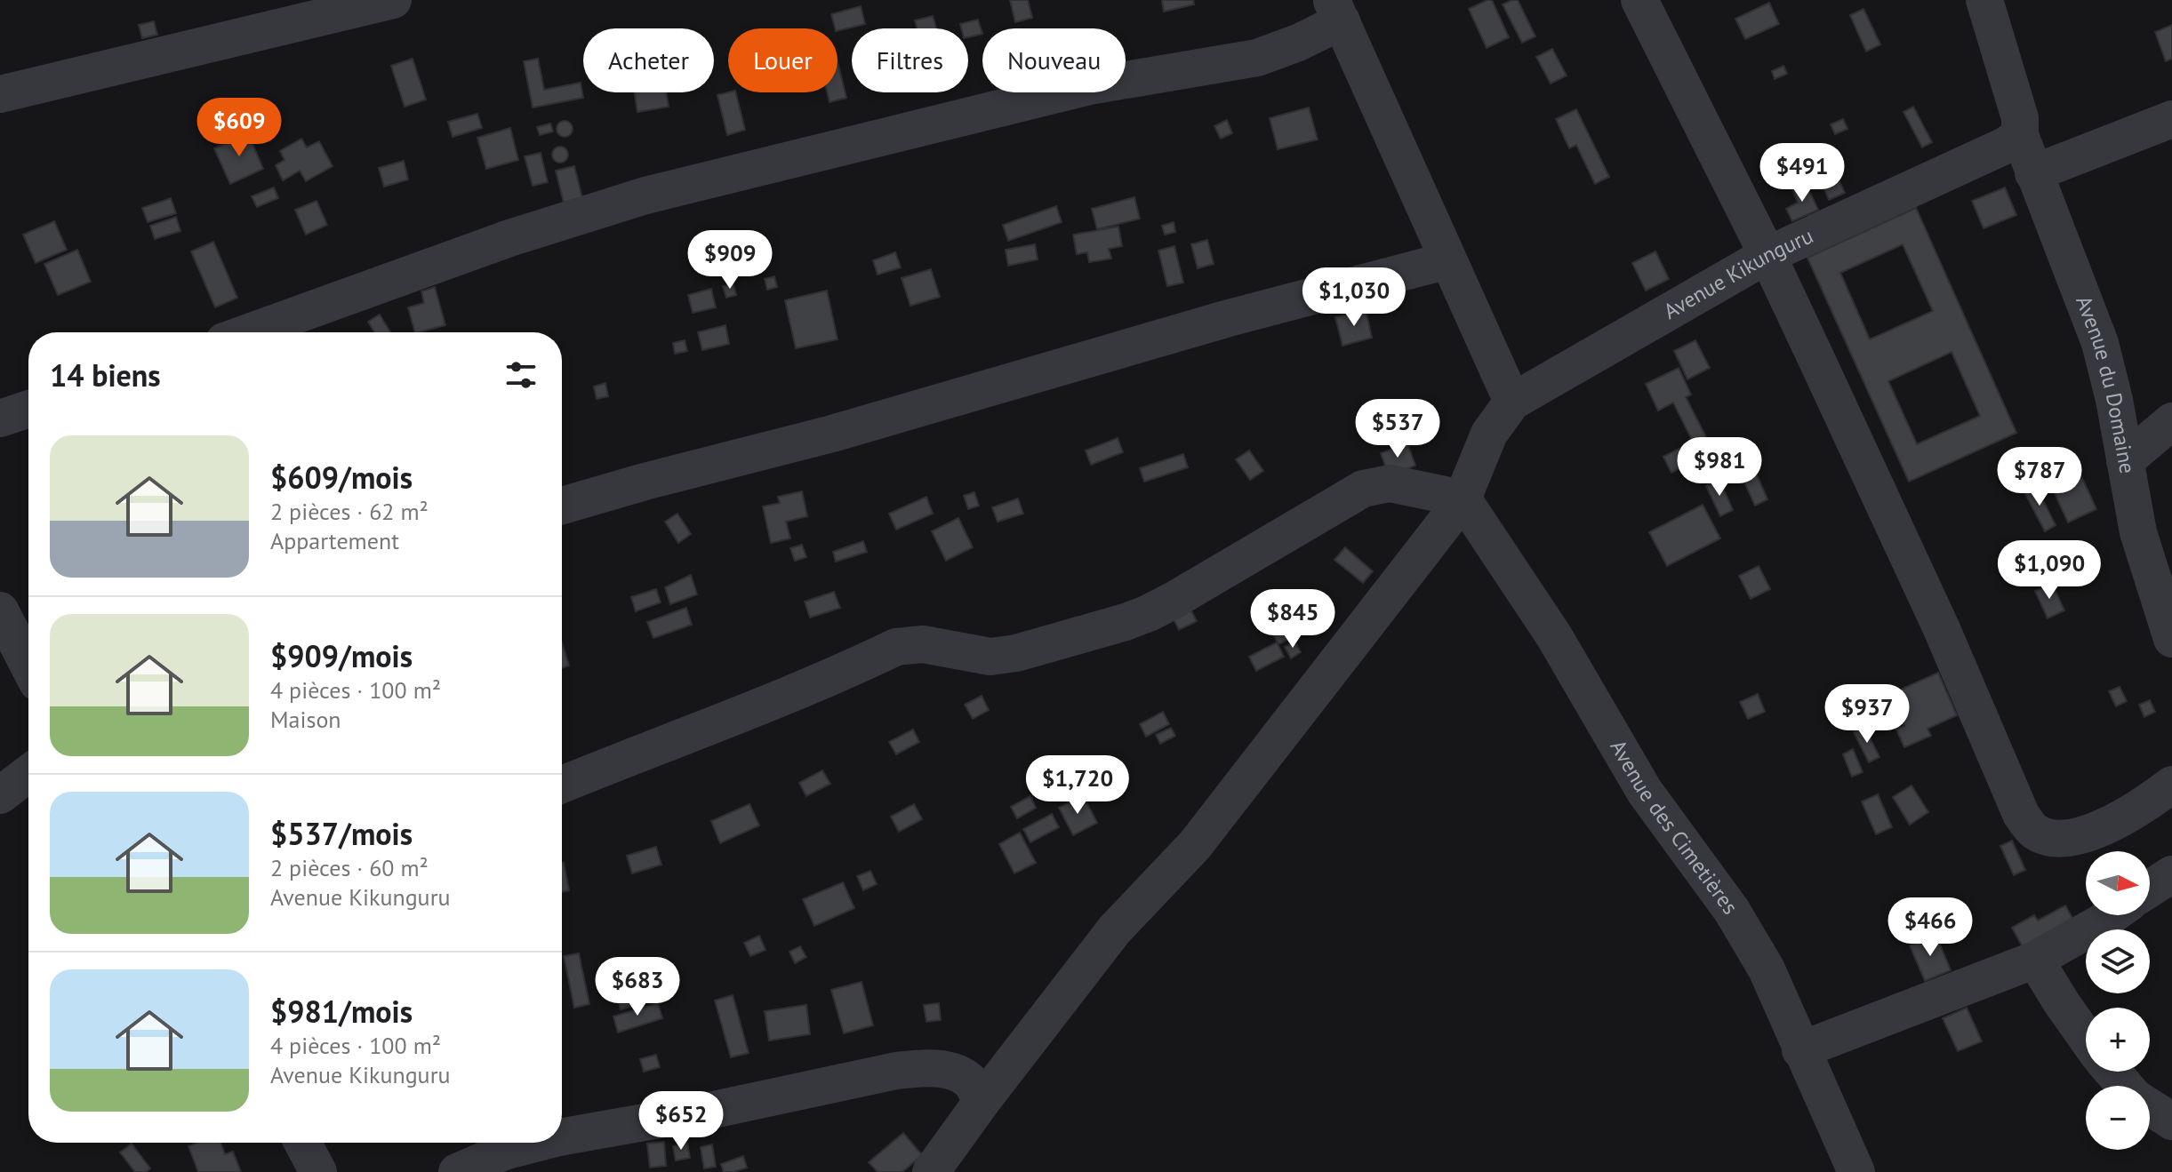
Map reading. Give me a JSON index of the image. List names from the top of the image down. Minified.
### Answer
{"streets":{"street":["Avenue Kikunguru","Avenue du Domaine","Avenue des Cimetières"]},"crossings":[["Avenue Kikunguru","Avenue du Domaine"],["Avenue Kikunguru","Avenue des Cimetières"]],"north":"right","page":{"chip":["Acheter","Louer","Filtres","Nouveau"],"price":["$609","$491","$909","$1,030","$537","$981","$787","$1,090","$845","$937","$1,720","$466","$683","$652"],"heading":"14 biens","list":[{"name":"$609/mois","note":"2 pièces · 62 m² · Appartement"},{"name":"$909/mois","note":"4 pièces · 100 m² · Maison"},{"name":"$537/mois","note":"2 pièces · 60 m² · Avenue Kikunguru"},{"name":"$981/mois","note":"4 pièces · 100 m² · Avenue Kikunguru"}],"map_buttons":["+","−"]}}
